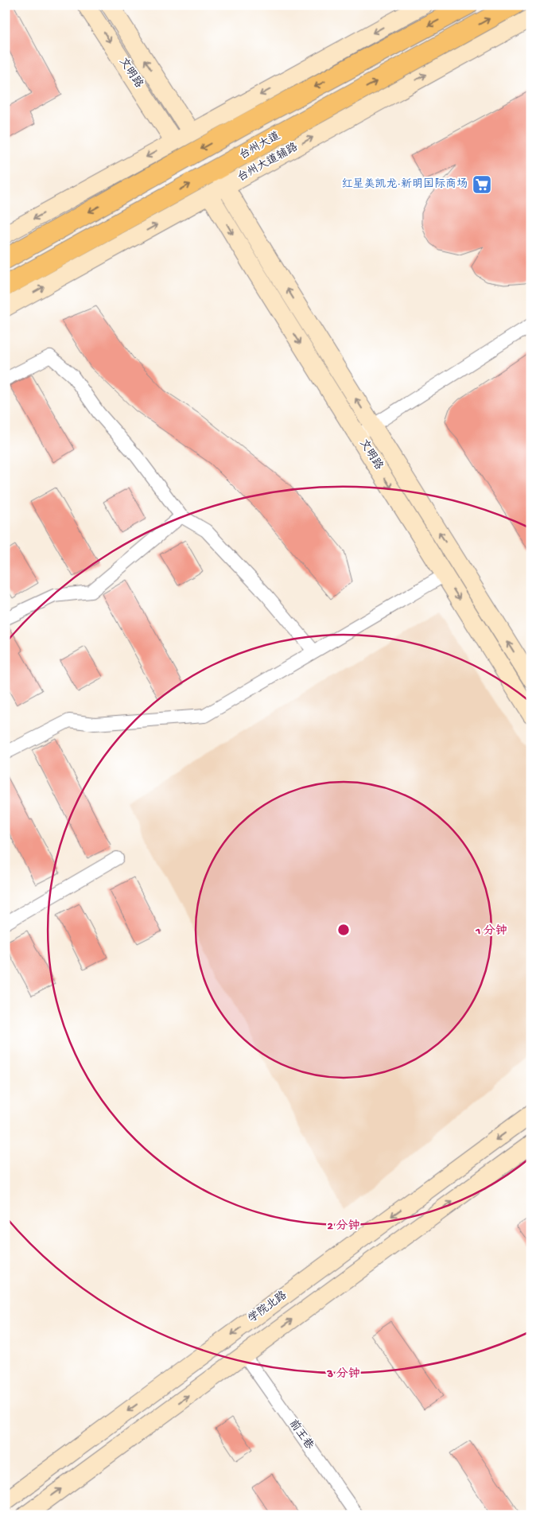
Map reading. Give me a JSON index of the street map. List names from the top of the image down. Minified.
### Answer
{"streets":{"main road":["文明路","台州大道","台州大道辅路","学院北路"],"street":["前王巷"]},"crossings":[["文明路","台州大道"],["文明路","台州大道辅路"],["台州大道","台州大道辅路"]],"places":{"supermarket":["红星美凯龙·新明国际商场"]},"rings":["1 分钟","2 分钟","3 分钟"]}
